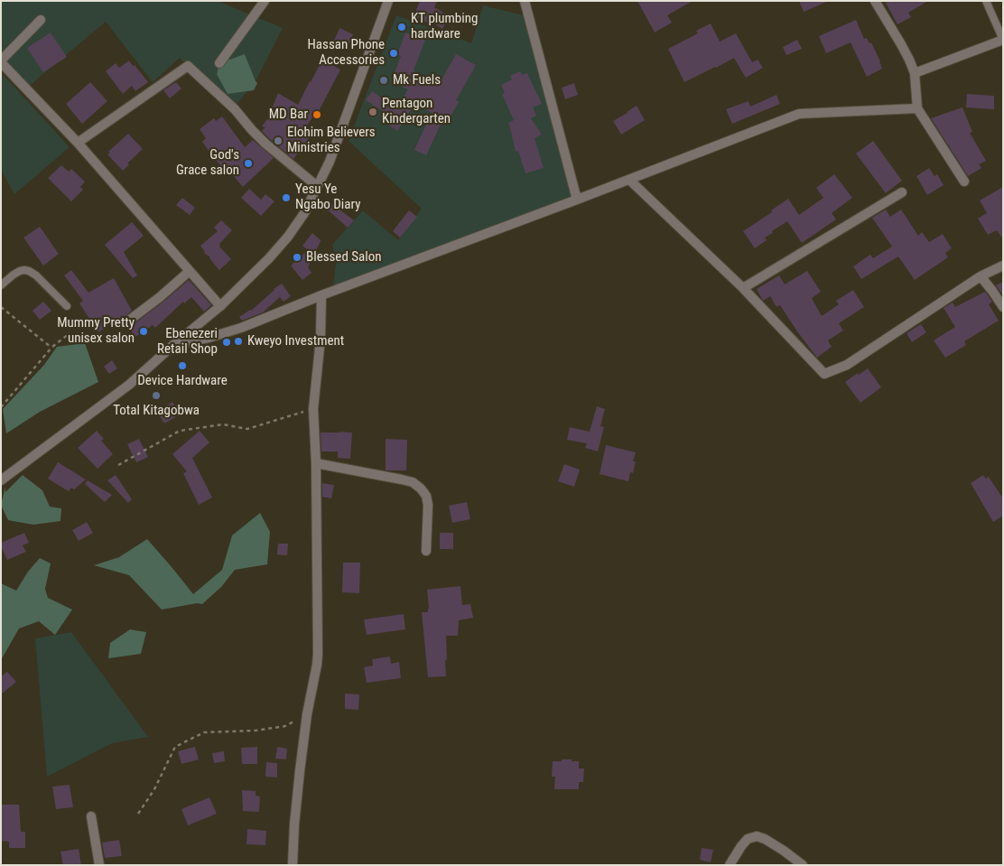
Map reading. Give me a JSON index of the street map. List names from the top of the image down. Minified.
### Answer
{"places":["KT plumbing hardware","Hassan Phone Accessories","Mk Fuels","Pentagon Kindergarten","MD Bar","Elohim Believers Ministries","God's Grace salon","Yesu Ye Ngabo Diary","Blessed Salon","Mummy Pretty unisex salon","Kweyo Investment","Ebenezeri Retail Shop","Device Hardware","Total Kitagobwa"]}
